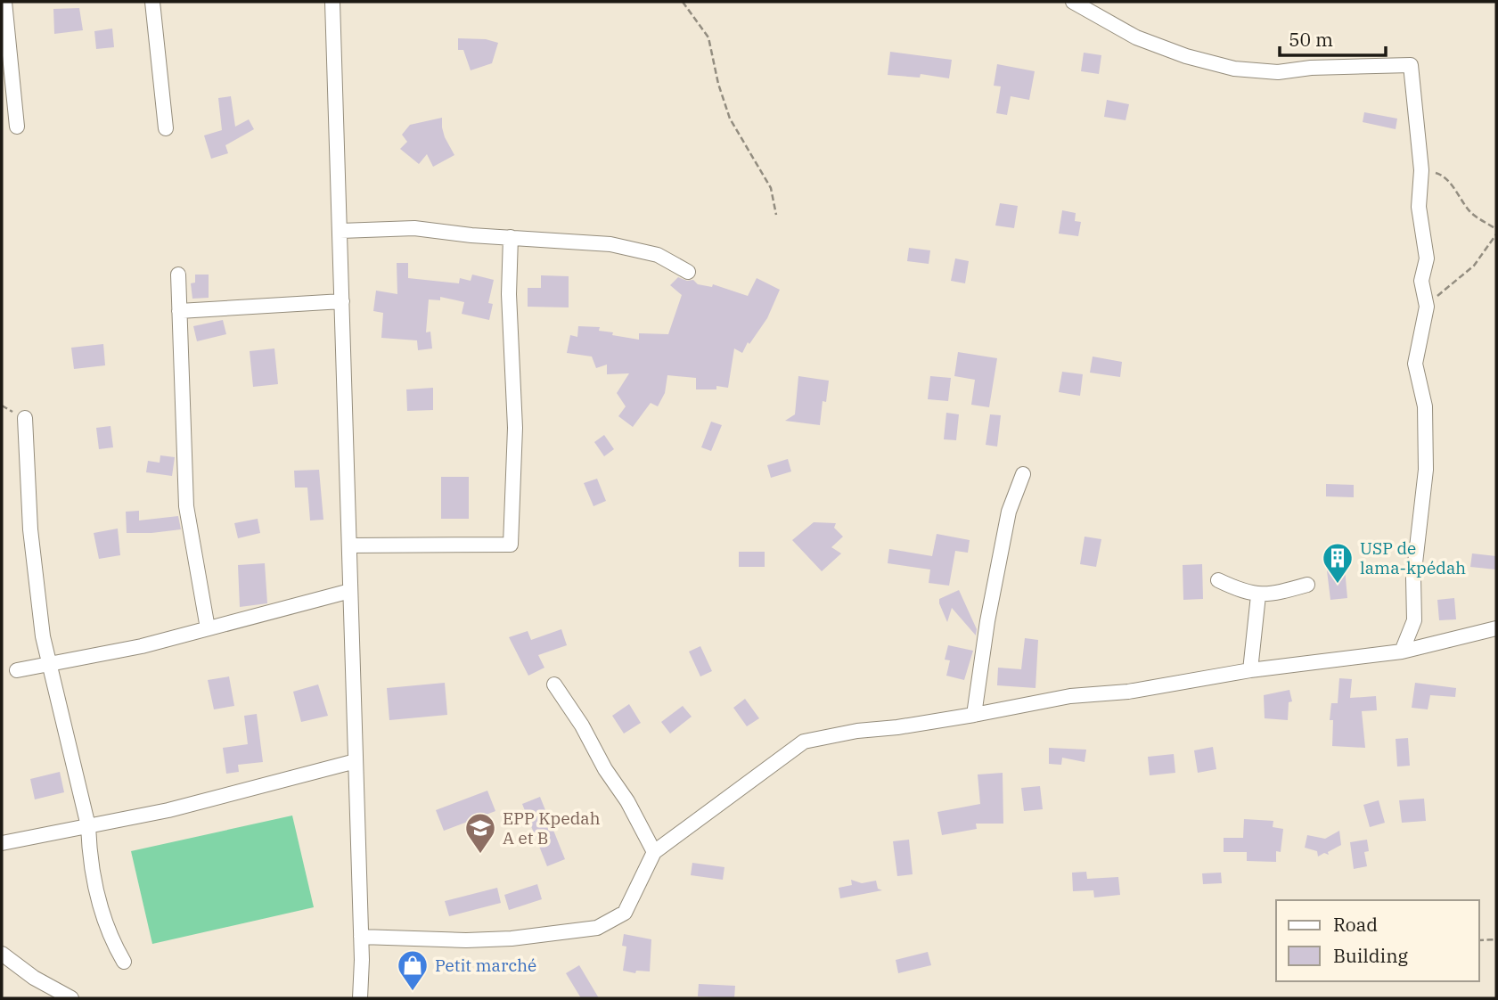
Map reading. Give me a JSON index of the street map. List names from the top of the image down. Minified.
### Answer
{"places":{"building":["USP de lama-kpédah"],"school or university":["EPP Kpedah A et B"],"shop":["Petit marché"]},"legend":["Road","Building"],"scale_bar":"50 m"}
